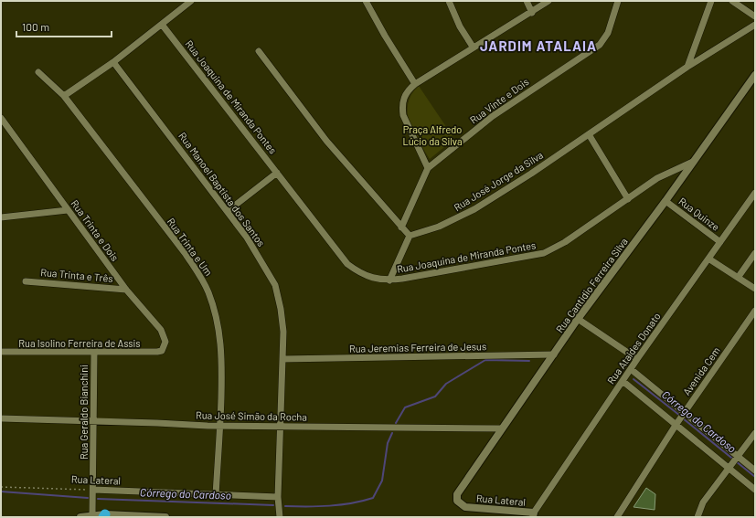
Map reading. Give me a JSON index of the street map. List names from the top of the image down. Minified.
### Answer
{"streets":{"street":["Rua Joaquina de Miranda Pontes","Rua Vinte e Dois","Rua José Jorge da Silva","Rua Manoel Baptista dos Santos","Rua Quinze","Rua Trinta e Dois","Rua Trinta e Um","Rua Trinta e Três","Rua Cantidio Ferreira Silva","Rua Isolino Ferreira de Assis","Rua Jeremias Ferreira de Jesus","Rua Ataídes Donato","Avenida Cem","Rua Geraldo Bianchini","Rua José Simão da Rocha","Rua Lateral"]},"crossings":[["Rua Joaquina de Miranda Pontes","Rua Cantidio Ferreira Silva"],["Rua Manoel Baptista dos Santos","Rua Jeremias Ferreira de Jesus"],["Rua Manoel Baptista dos Santos","Rua José Simão da Rocha"],["Rua Manoel Baptista dos Santos","Rua Lateral"],["Rua Quinze","Rua Cantidio Ferreira Silva"],["Rua Quinze","Rua Ataídes Donato"],["Rua Trinta e Dois","Rua Trinta e Três"],["Rua Trinta e Dois","Rua Isolino Ferreira de Assis"],["Rua Trinta e Um","Rua José Simão da Rocha"],["Rua Trinta e Um","Rua Lateral"],["Rua Cantidio Ferreira Silva","Rua Jeremias Ferreira de Jesus"],["Rua Cantidio Ferreira Silva","Rua José Simão da Rocha"],["Rua Cantidio Ferreira Silva","Rua Lateral"],["Rua Isolino Ferreira de Assis","Rua Geraldo Bianchini"],["Rua Ataídes Donato","Rua Lateral"],["Rua Geraldo Bianchini","Rua José Simão da Rocha"],["Rua Geraldo Bianchini","Rua Lateral"]],"districts":["JARDIM ATALAIA"],"water":["Córrego do Cardoso"],"parks":["Praça Alfredo Lúcio da Silva"],"scale_bar":"100 m"}
